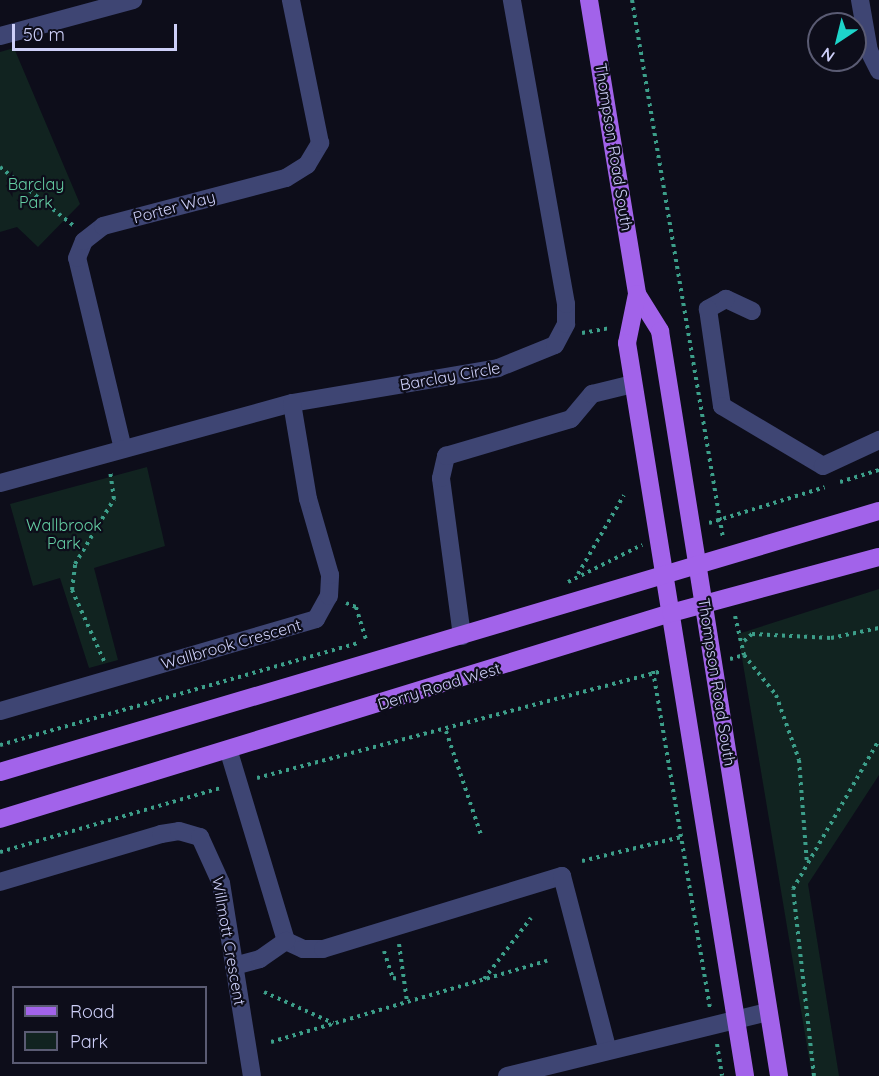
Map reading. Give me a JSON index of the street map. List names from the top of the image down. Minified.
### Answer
{"streets":{"main road":["Thompson Road South","Derry Road West"],"street":["Porter Way","Barclay Circle","Wallbrook Crescent","Willmott Crescent"]},"crossings":[["Thompson Road South","Derry Road West"]],"parks":["Barclay Park","Wallbrook Park"],"legend":["Road","Park"],"scale_bar":"50 m","north":"bottom left"}
